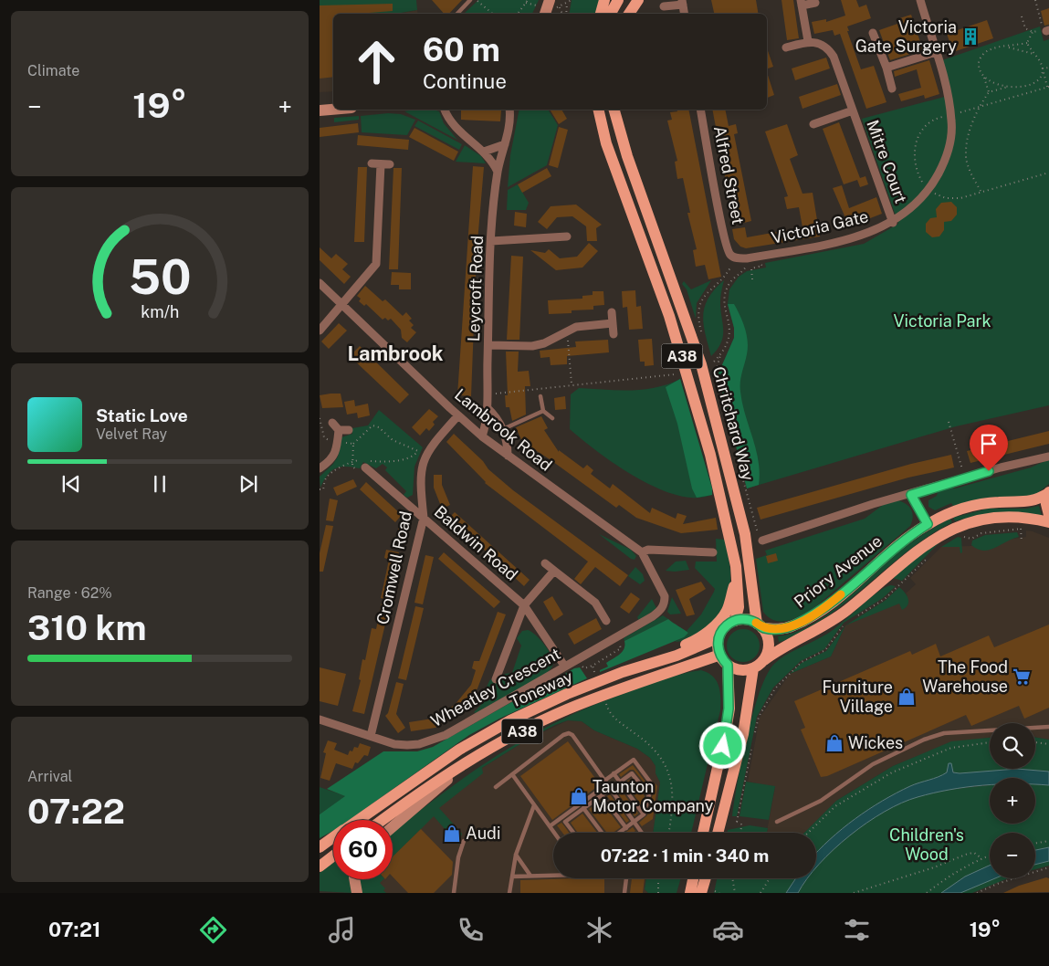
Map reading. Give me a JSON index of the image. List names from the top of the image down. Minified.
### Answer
{"streets":{"main road":["A38","Chritchard Way","Priory Avenue","Toneway"],"street":["Mitre Court","Alfred Street","Victoria Gate","Leycroft Road","Lambrook Road","Baldwin Road","Cromwell Road","Wheatley Crescent"]},"crossings":[["Mitre Court","Victoria Gate"],["Alfred Street","Victoria Gate"],["Leycroft Road","Lambrook Road"],["A38","Chritchard Way"],["A38","Priory Avenue"],["A38","Toneway"],["Chritchard Way","Priory Avenue"],["Chritchard Way","Toneway"],["Lambrook Road","Cromwell Road"],["Lambrook Road","Wheatley Crescent"],["Baldwin Road","Cromwell Road"],["Baldwin Road","Wheatley Crescent"],["Cromwell Road","Wheatley Crescent"],["Priory Avenue","Toneway"]],"districts":["Lambrook"],"parks":["Victoria Park","Children's Wood"],"places":{"building":["Victoria Gate Surgery"],"supermarket":["The Food Warehouse"],"shop":["Furniture Village","Wickes","Taunton Motor Company","Audi"]},"page":{"tile":["Climate",["Range · 62%","310 km"],["Arrival","07:22"]],"turn":["60 m","Continue"],"heat":["−","19°","+"],"song":["Static Love","Velvet Ray"],"map_buttons":["+","−"],"limit":"60","trip":"07:22 · 1 min · 340 m","tabs":["07:21","19°"],"gauge":["50","km/h"]}}
